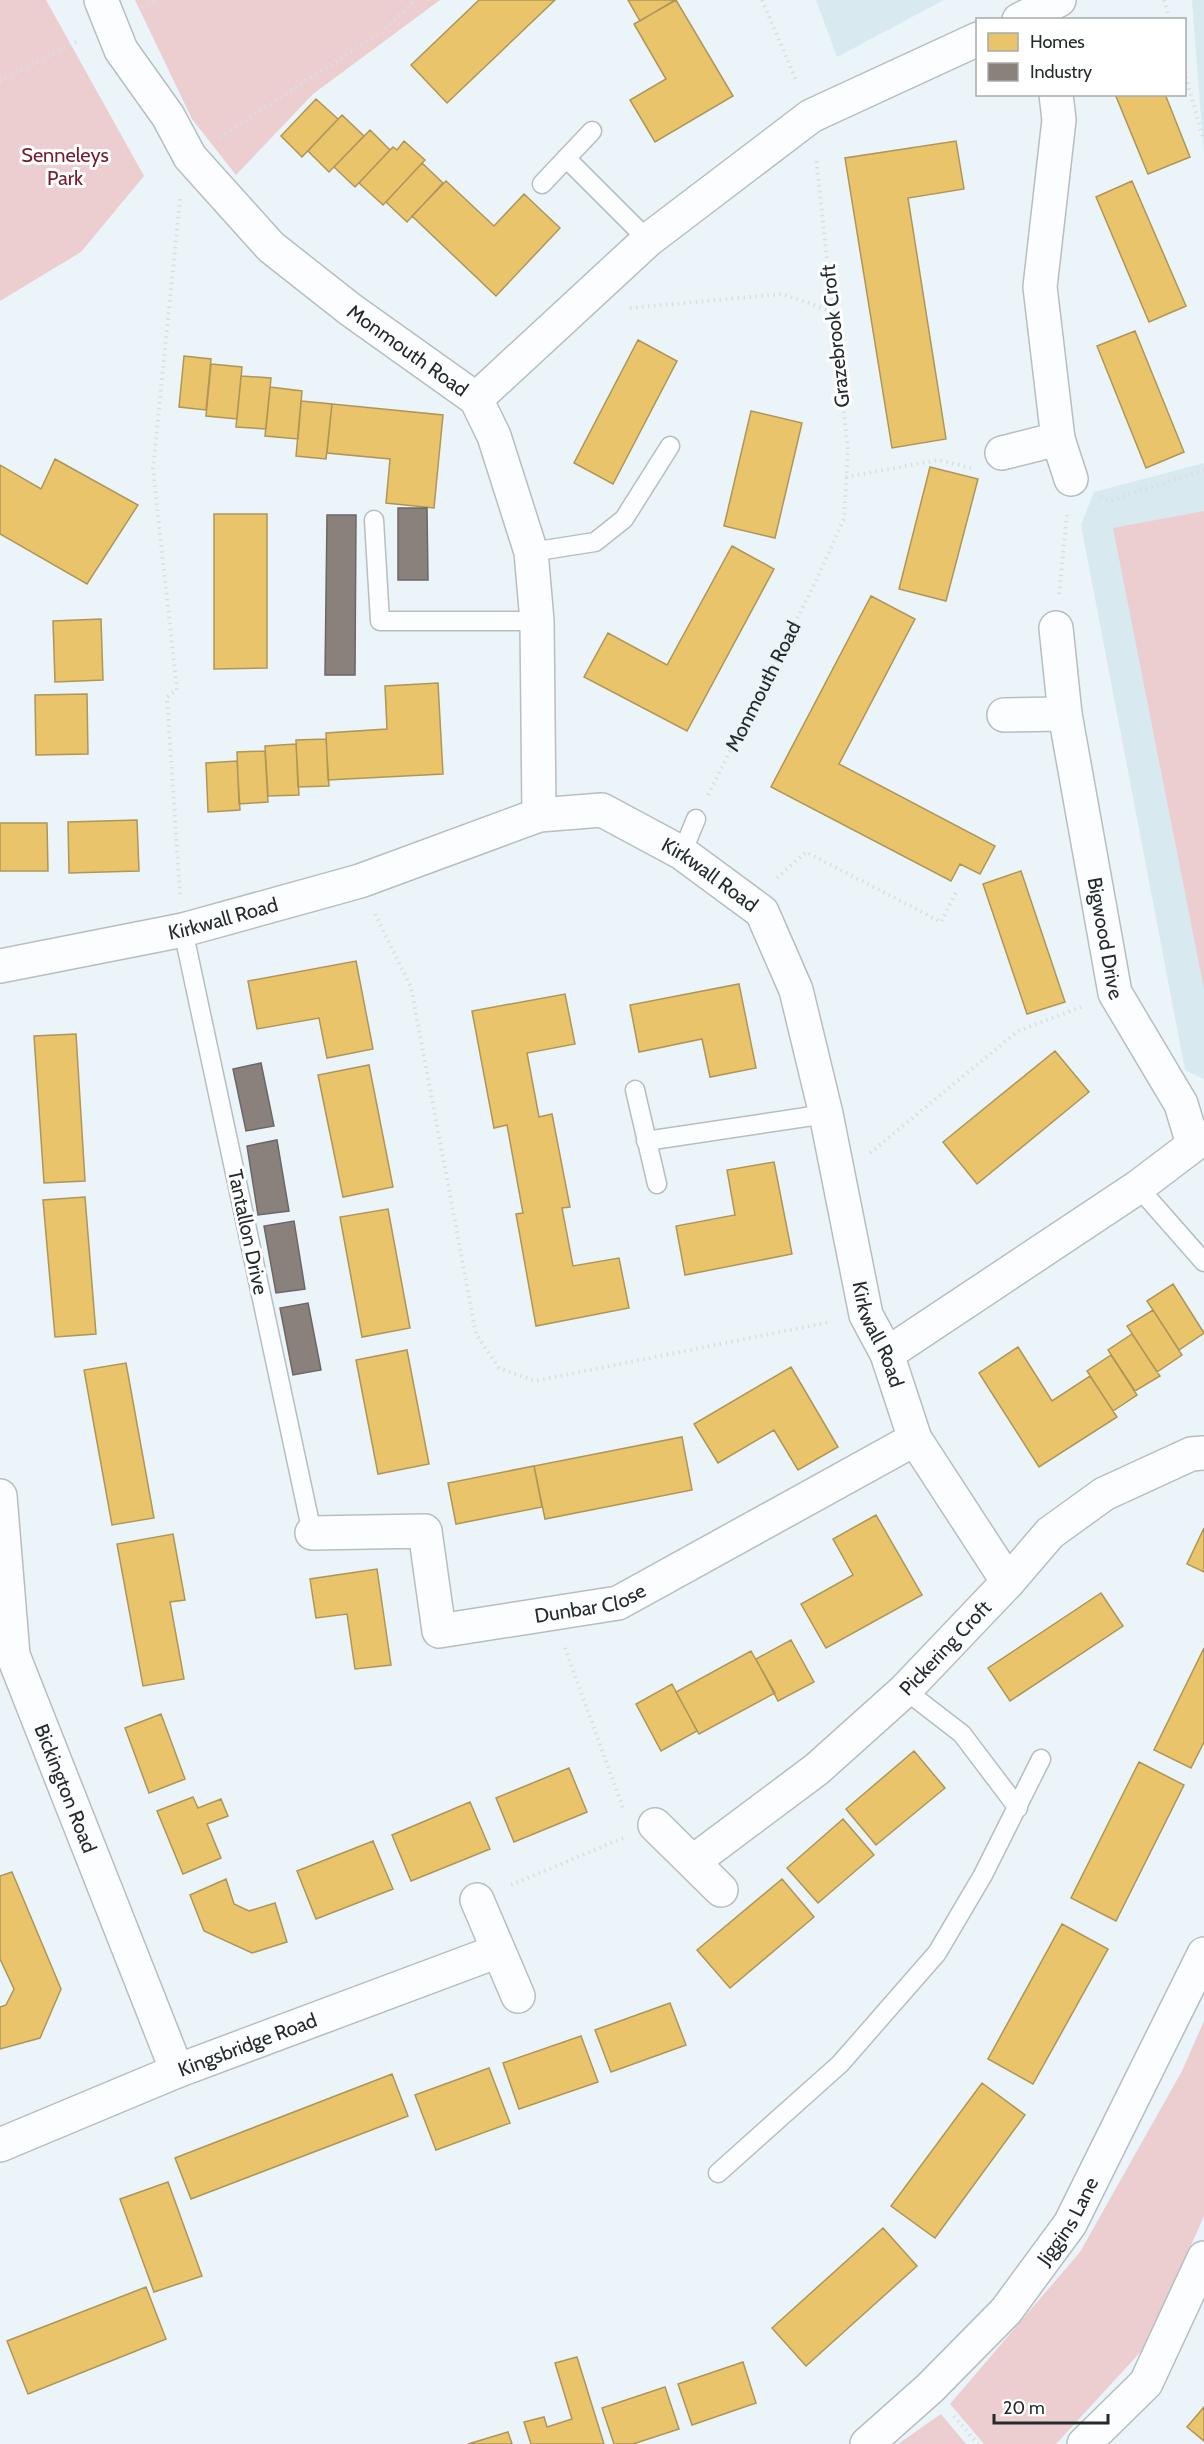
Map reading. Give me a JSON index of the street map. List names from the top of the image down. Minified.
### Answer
{"streets":{"street":["Monmouth Road","Kirkwall Road","Bigwood Drive","Dunbar Close","Pickering Croft","Bickington Road","Kingsbridge Road","Jiggins Lane"],"lane":["Tantallon Drive"],"path":["Grazebrook Croft"]},"crossings":[["Grazebrook Croft","Monmouth Road"],["Monmouth Road","Kirkwall Road"],["Kirkwall Road","Bigwood Drive"],["Kirkwall Road","Tantallon Drive"],["Kirkwall Road","Dunbar Close"],["Kirkwall Road","Pickering Croft"],["Tantallon Drive","Dunbar Close"],["Bickington Road","Kingsbridge Road"]],"parks":["Senneleys Park"],"legend":["Homes","Industry"],"scale_bar":"20 m"}
